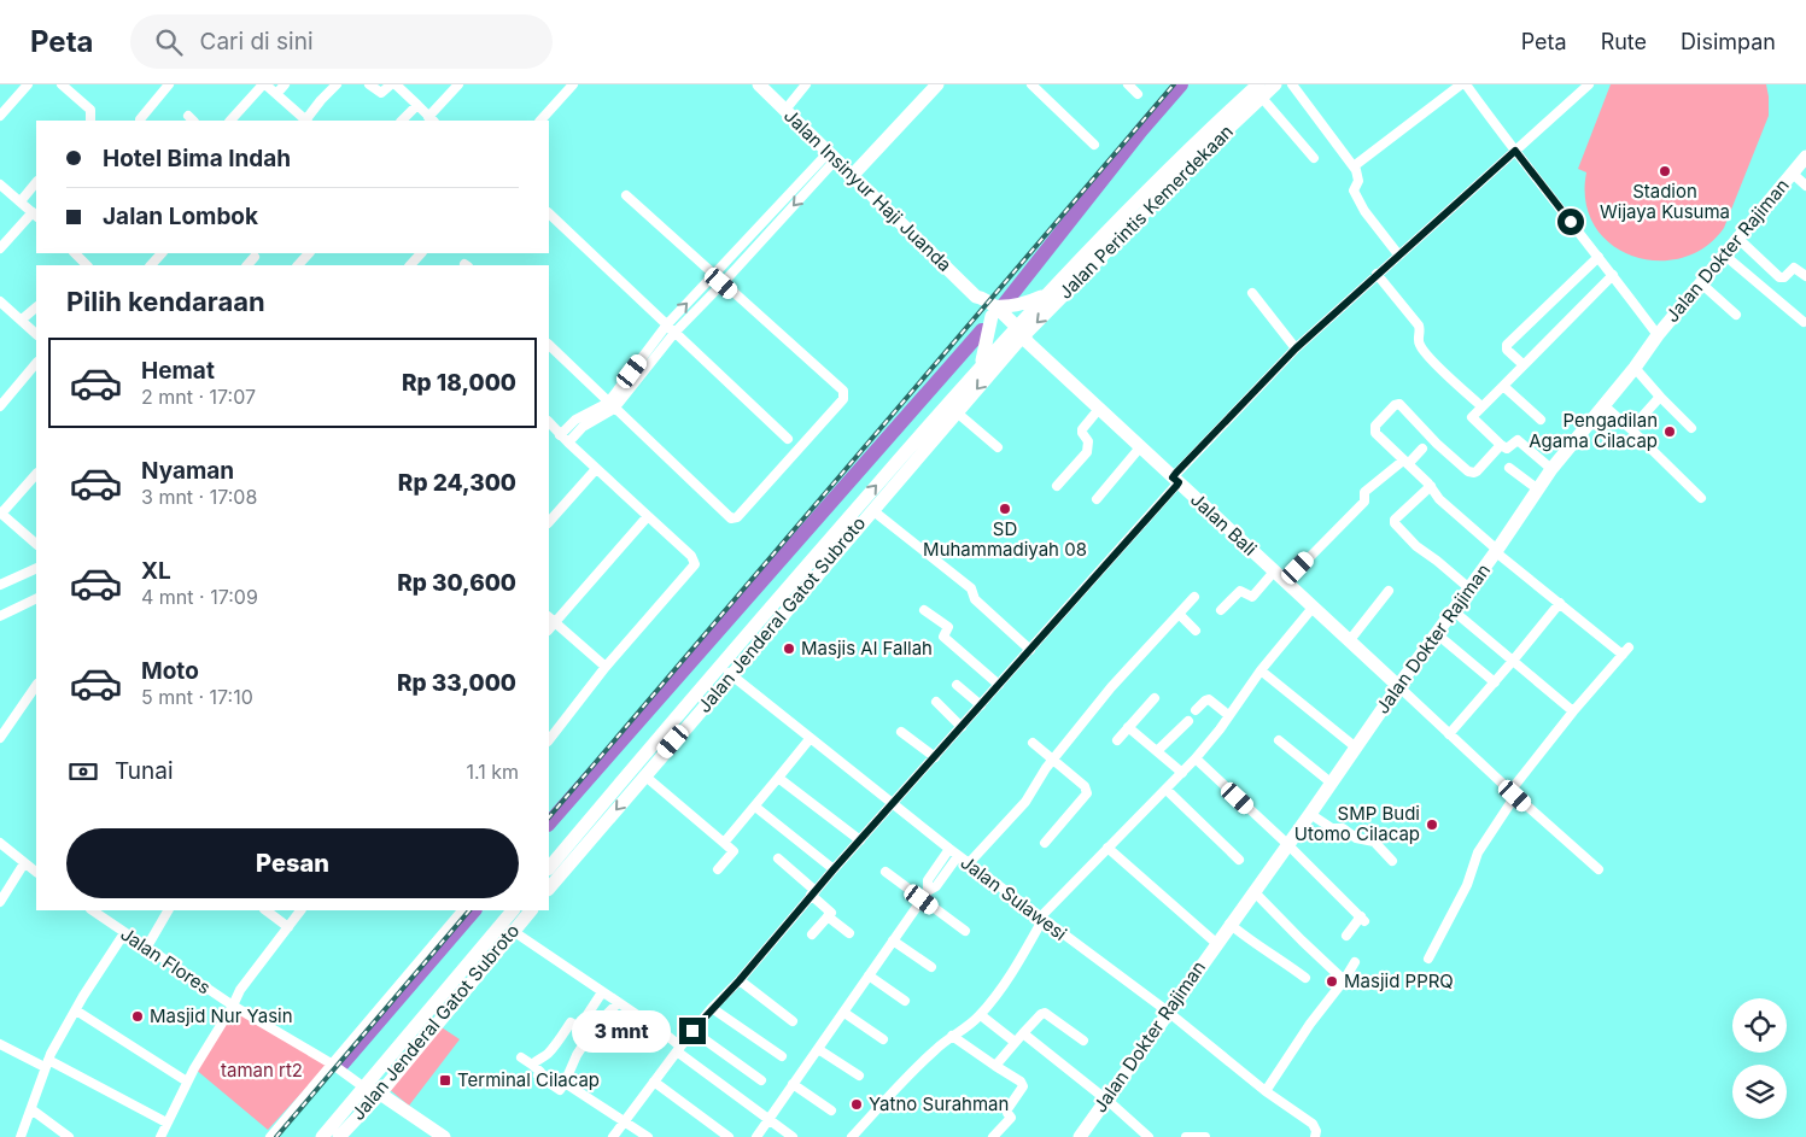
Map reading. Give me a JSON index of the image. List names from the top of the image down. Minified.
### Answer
{"streets":{"main road":["Jalan Insinyur Haji Juanda","Jalan Perintis Kemerdekaan","Jalan Dokter Rajiman","Jalan Bali","Jalan Jenderal Gatot Subroto"],"street":["Jalan Sulawesi","Jalan Flores"]},"crossings":[["Jalan Insinyur Haji Juanda","Jalan Perintis Kemerdekaan"],["Jalan Insinyur Haji Juanda","Jalan Bali"],["Jalan Insinyur Haji Juanda","Jalan Jenderal Gatot Subroto"],["Jalan Perintis Kemerdekaan","Jalan Bali"],["Jalan Perintis Kemerdekaan","Jalan Jenderal Gatot Subroto"],["Jalan Dokter Rajiman","Jalan Bali"],["Jalan Dokter Rajiman","Jalan Sulawesi"],["Jalan Bali","Jalan Jenderal Gatot Subroto"],["Jalan Jenderal Gatot Subroto","Jalan Sulawesi"],["Jalan Jenderal Gatot Subroto","Jalan Flores"]],"parks":["taman rt2"],"places":{"other":["Stadion Wijaya Kusuma","Pengadilan Agama Cilacap","SD Muhammadiyah 08","Masjis Al Fallah","SMP Budi Utomo Cilacap","Masjid PPRQ","Masjid Nur Yasin","Yatno Surahman"],"transit":["Terminal Cilacap"]},"page":{"header":"Peta","search":"Cari di sini","nav":["Peta","Rute","Disimpan"],"banner":["Hotel Bima Indah","Jalan Lombok"],"heading":"Pilih kendaraan","list":[{"name":"Hemat","note":"2 mnt · 17:07","value":"Rp 18,000"},{"name":"Nyaman","note":"3 mnt · 17:08","value":"Rp 24,300"},{"name":"XL","note":"4 mnt · 17:09","value":"Rp 30,600"},{"name":"Moto","note":"5 mnt · 17:10","value":"Rp 33,000"}],"pay":["Tunai","1.1 km"],"buttons":"Pesan","bubble":"3 mnt"}}
